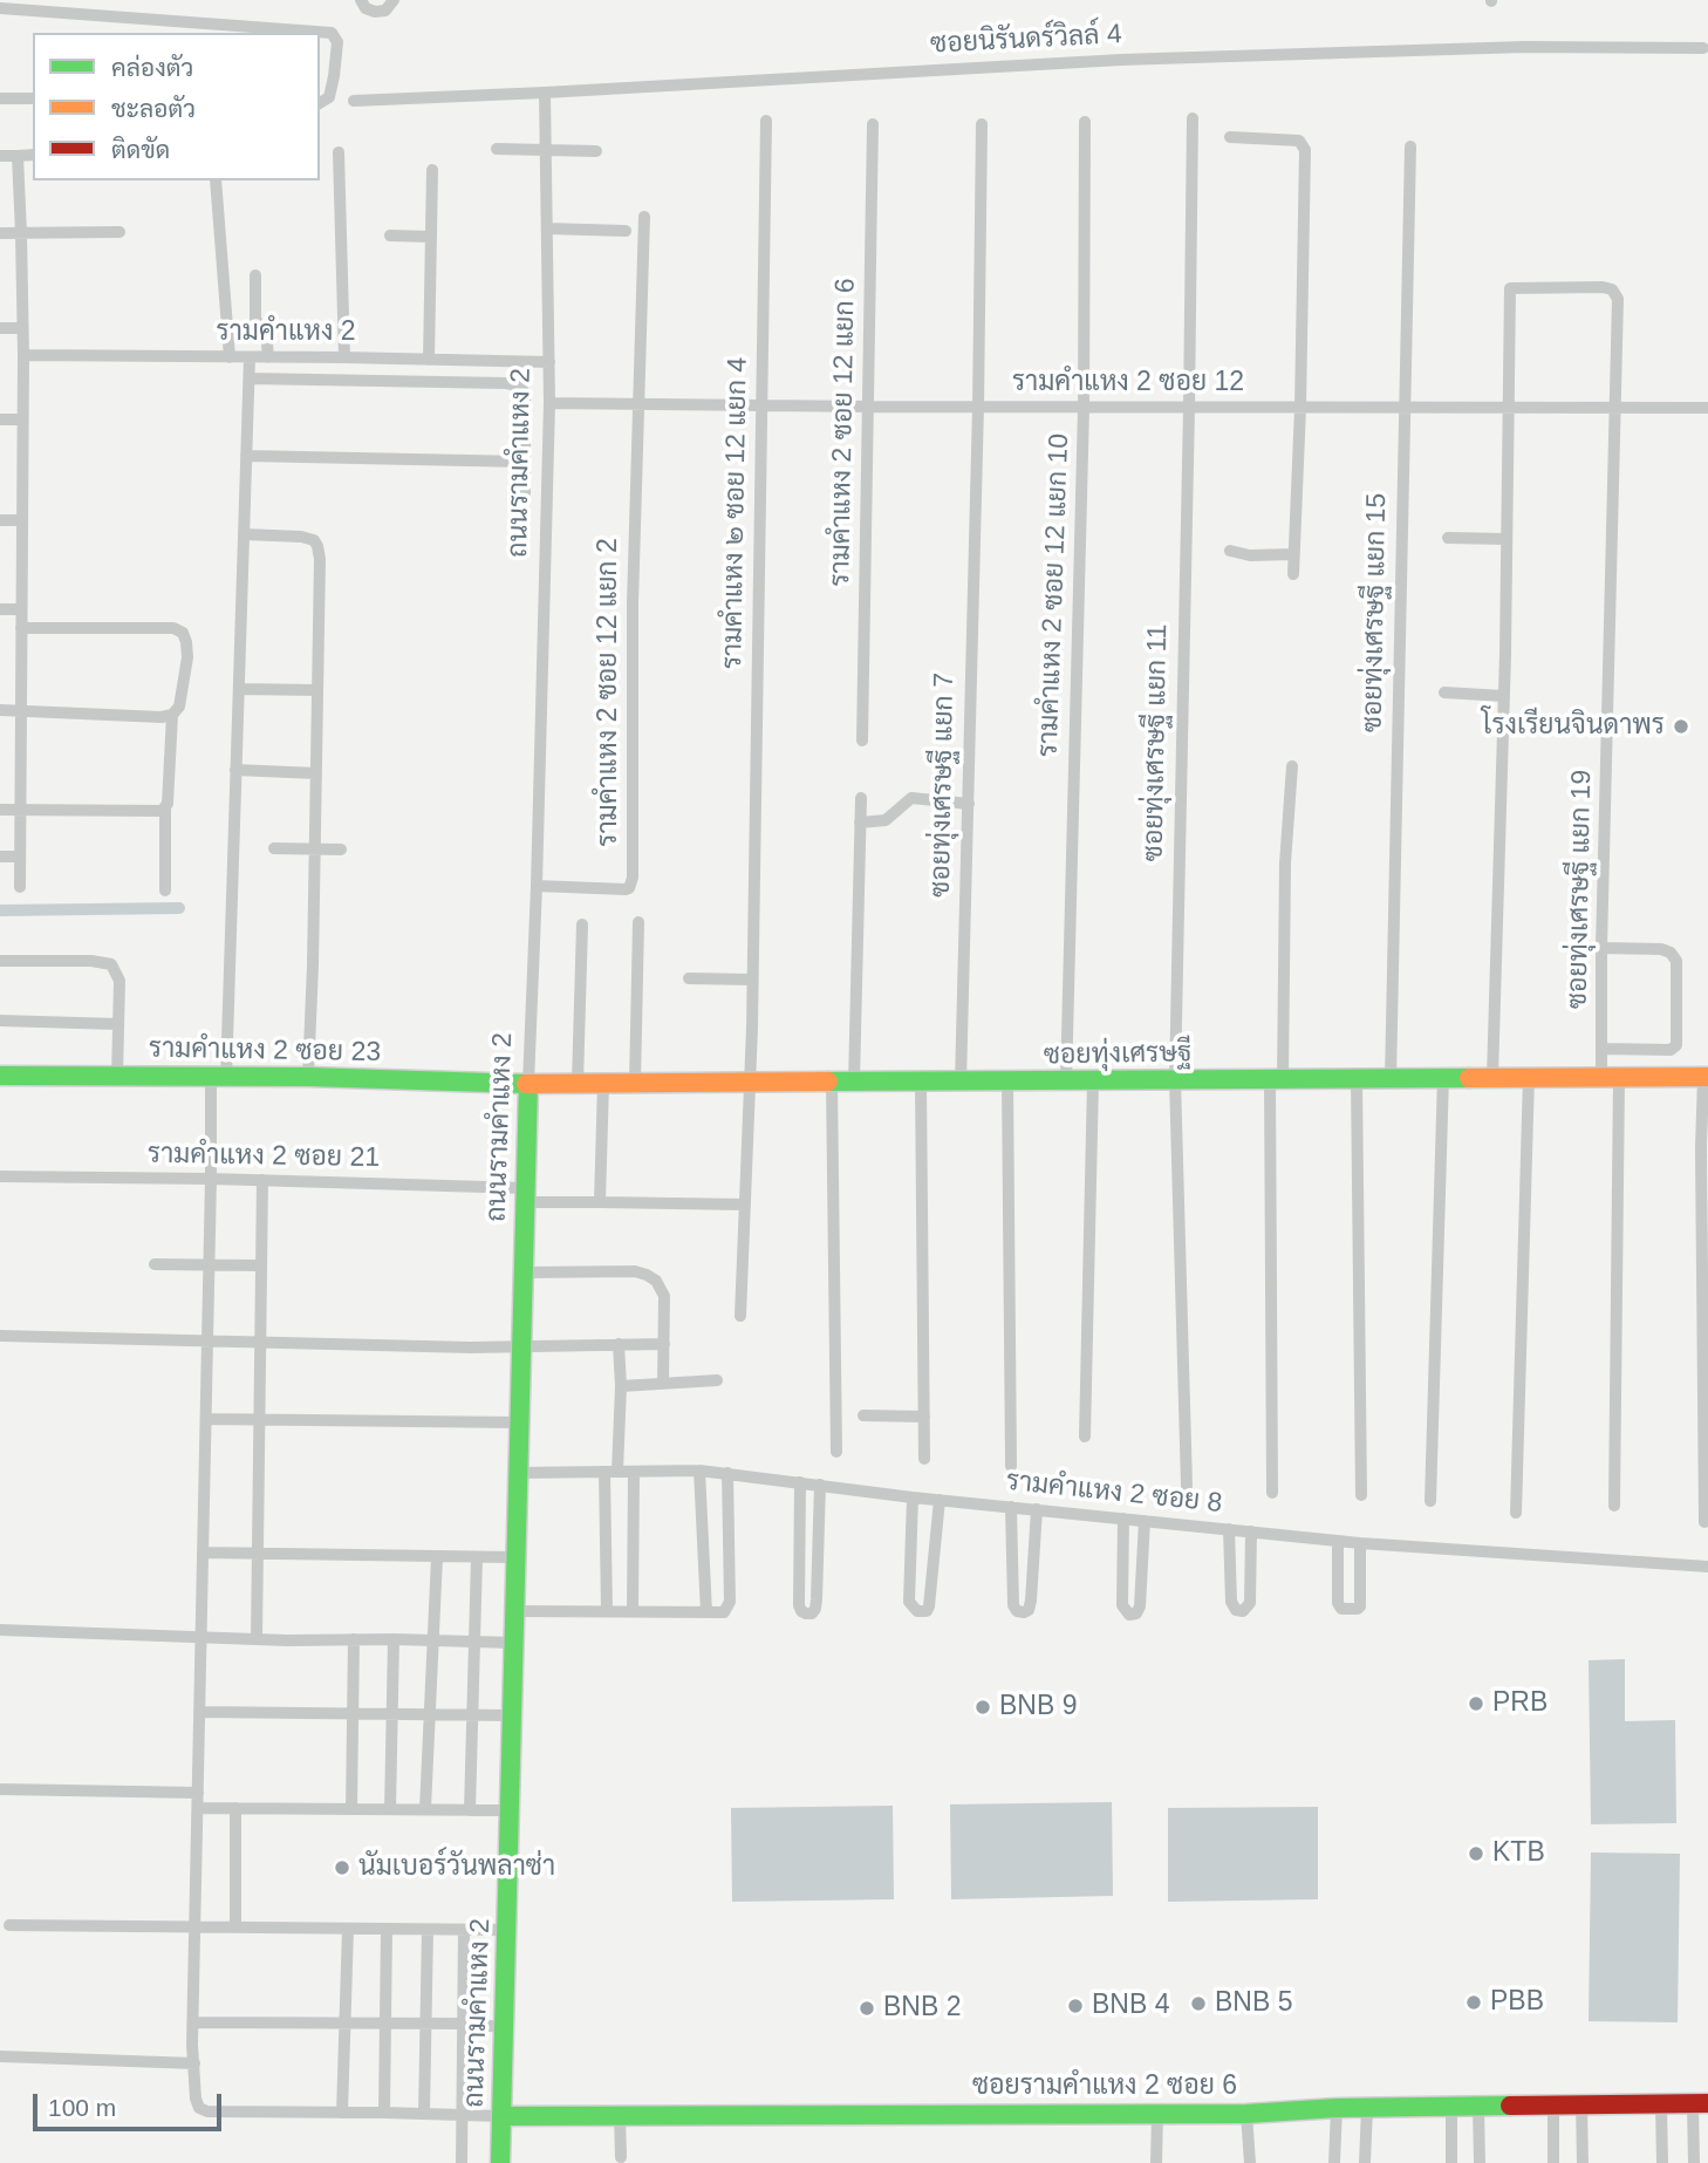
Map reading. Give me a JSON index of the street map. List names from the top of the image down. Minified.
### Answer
{"streets":{"main road":["ถนนรามคำแหง 2","รามคำแหง 2 ซอย 23","ซอยทุ่งเศรษฐี","ซอยรามคำแหง 2 ซอย 6"],"street":["ซอยนิรันดร์วิลล์ 4","รามคำแหง 2","รามคำแหง 2 ซอย 12","รามคำแหง 2 ซอย 12 แยก 6","รามคำแหง ๒ ซอย 12 แยก 4","รามคำแหง 2 ซอย 12 แยก 10","ซอยทุ่งเศรษฐี แยก 15","รามคำแหง 2 ซอย 12 แยก 2","ซอยทุ่งเศรษฐี แยก 11","ซอยทุ่งเศรษฐี แยก 7","ซอยทุ่งเศรษฐี แยก 19","รามคำแหง 2 ซอย 21","รามคำแหง 2 ซอย 8"]},"crossings":[["ซอยนิรันดร์วิลล์ 4","ถนนรามคำแหง 2"],["รามคำแหง 2","ถนนรามคำแหง 2"],["รามคำแหง 2 ซอย 12","รามคำแหง 2 ซอย 12 แยก 6"],["รามคำแหง 2 ซอย 12","ถนนรามคำแหง 2"],["รามคำแหง 2 ซอย 12","รามคำแหง ๒ ซอย 12 แยก 4"],["รามคำแหง 2 ซอย 12","รามคำแหง 2 ซอย 12 แยก 10"],["รามคำแหง 2 ซอย 12","ซอยทุ่งเศรษฐี แยก 15"],["รามคำแหง 2 ซอย 12","รามคำแหง 2 ซอย 12 แยก 2"],["รามคำแหง 2 ซอย 12","ซอยทุ่งเศรษฐี แยก 11"],["รามคำแหง 2 ซอย 12","ซอยทุ่งเศรษฐี แยก 7"],["รามคำแหง 2 ซอย 12","ซอยทุ่งเศรษฐี แยก 19"],["ถนนรามคำแหง 2","รามคำแหง 2 ซอย 12 แยก 2"],["ถนนรามคำแหง 2","รามคำแหง 2 ซอย 23"],["ถนนรามคำแหง 2","ซอยทุ่งเศรษฐี"],["ถนนรามคำแหง 2","รามคำแหง 2 ซอย 21"],["ถนนรามคำแหง 2","รามคำแหง 2 ซอย 8"],["ถนนรามคำแหง 2","ซอยรามคำแหง 2 ซอย 6"],["รามคำแหง ๒ ซอย 12 แยก 4","ซอยทุ่งเศรษฐี"],["รามคำแหง ๒ ซอย 12 แยก 4","รามคำแหง 2 ซอย 21"],["รามคำแหง 2 ซอย 12 แยก 10","ซอยทุ่งเศรษฐี"],["ซอยทุ่งเศรษฐี แยก 15","ซอยทุ่งเศรษฐี"],["ซอยทุ่งเศรษฐี แยก 11","ซอยทุ่งเศรษฐี"],["ซอยทุ่งเศรษฐี แยก 7","ซอยทุ่งเศรษฐี"],["ซอยทุ่งเศรษฐี แยก 19","ซอยทุ่งเศรษฐี"],["รามคำแหง 2 ซอย 23","ซอยทุ่งเศรษฐี"]],"places":["โรงเรียนจินดาพร","PRB","BNB 9","KTB","นัมเบอร์วันพลาซ่า","PBB","BNB 5","BNB 4","BNB 2"],"legend":["คล่องตัว","ชะลอตัว","ติดขัด"],"scale_bar":"100 m"}
